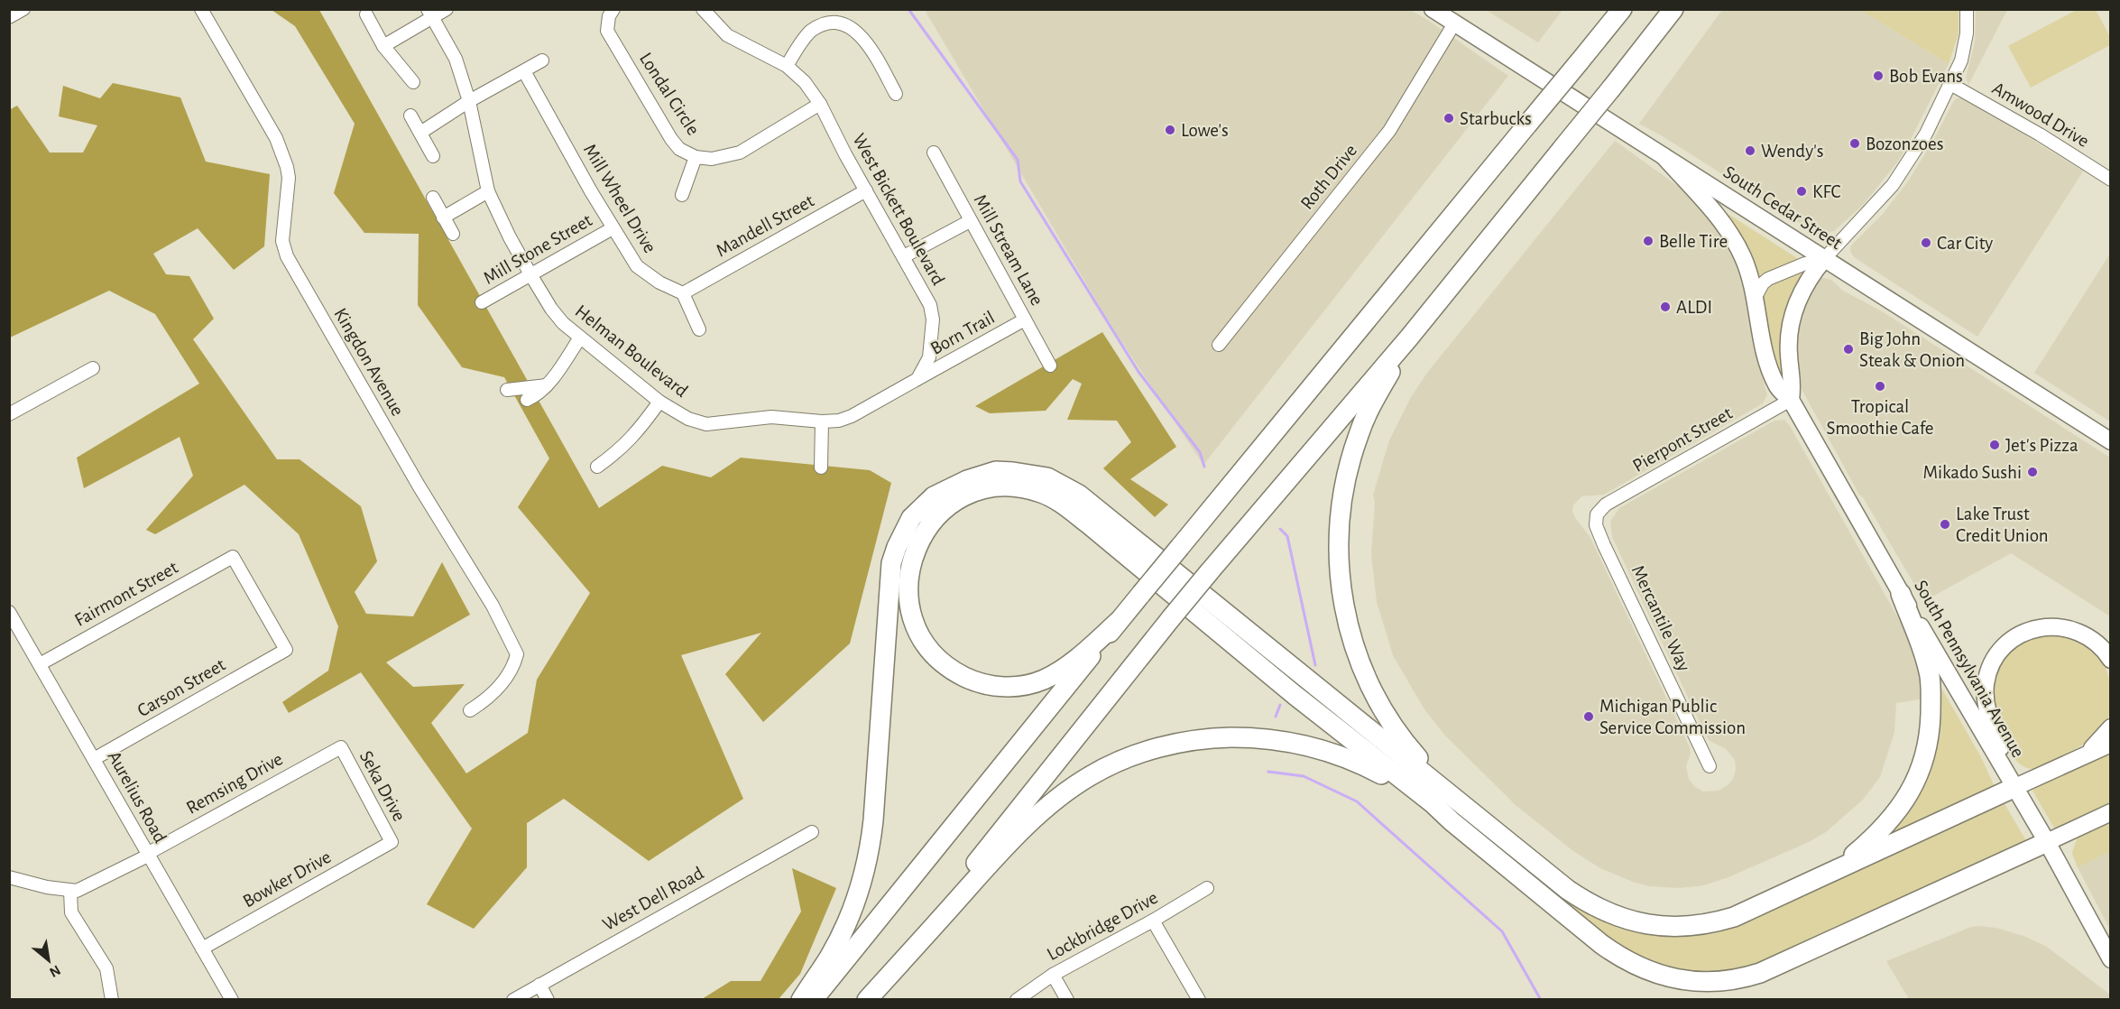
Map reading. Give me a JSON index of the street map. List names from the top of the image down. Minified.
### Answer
{"streets":{"main road":["South Cedar Street","South Pennsylvania Avenue"],"street":["Londal Circle","Amwood Drive","Roth Drive","Mill Wheel Drive","West Bickett Boulevard","Mandell Street","Mill Stone Street","Mill Stream Lane","Born Trail","Helman Boulevard","Kingdon Avenue","Pierpont Street","Fairmont Street","Mercantile Way","Carson Street","Remsing Drive","Seka Drive","Aurelius Road","Bowker Drive","West Dell Road","Lockbridge Drive"]},"crossings":[["Londal Circle","West Bickett Boulevard"],["Roth Drive","South Cedar Street"],["Mill Wheel Drive","Mandell Street"],["Mill Wheel Drive","Mill Stone Street"],["South Cedar Street","South Pennsylvania Avenue"],["West Bickett Boulevard","Mandell Street"],["West Bickett Boulevard","Born Trail"],["Mill Stone Street","Helman Boulevard"],["Mill Stream Lane","Born Trail"],["Pierpont Street","Mercantile Way"],["Pierpont Street","South Pennsylvania Avenue"],["Fairmont Street","Carson Street"],["Fairmont Street","Aurelius Road"],["Carson Street","Aurelius Road"],["Remsing Drive","Seka Drive"],["Remsing Drive","Aurelius Road"],["Seka Drive","Bowker Drive"],["Aurelius Road","Bowker Drive"]],"places":["Bob Evans","Starbucks","Lowe's","Bozonzoes","Wendy's","KFC","Belle Tire","Car City","ALDI","Big John Steak & Onion","Tropical Smoothie Cafe","Jet's Pizza","Mikado Sushi","Lake Trust Credit Union","Michigan Public Service Commission"],"north":"bottom right"}
